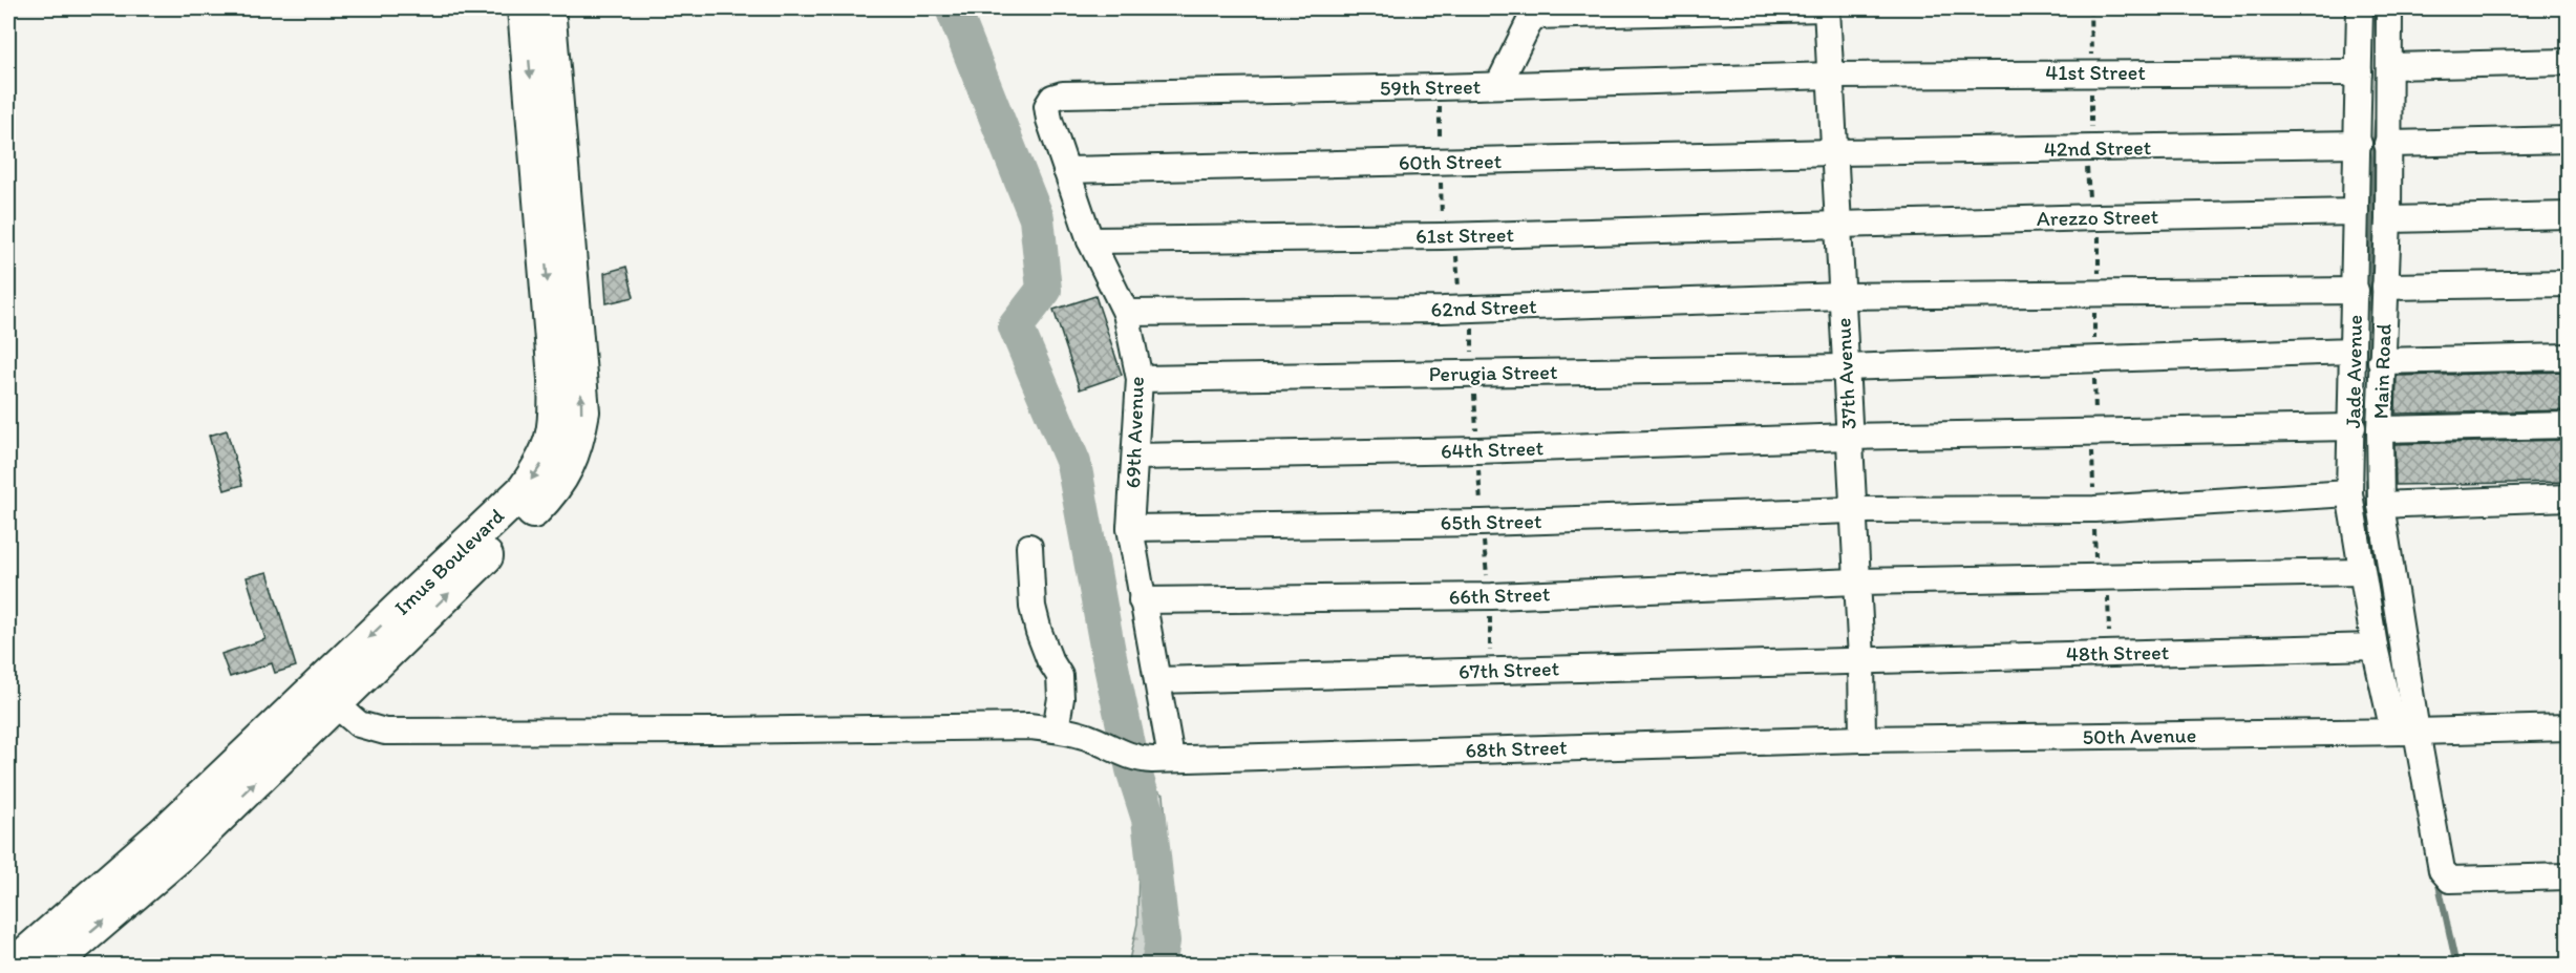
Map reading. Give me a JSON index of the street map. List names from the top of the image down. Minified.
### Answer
{"streets":{"main road":["Imus Boulevard"],"street":["41st Street","59th Street","42nd Street","60th Street","Arezzo Street","61st Street","62nd Street","Jade Avenue","Main Road","Perugia Street","37th Avenue","69th Avenue","64th Street","65th Street","66th Street","48th Street","67th Street","50th Avenue","68th Street"]},"crossings":[["41st Street","59th Street"],["41st Street","Jade Avenue"],["41st Street","37th Avenue"],["59th Street","37th Avenue"],["59th Street","69th Avenue"],["42nd Street","60th Street"],["42nd Street","Jade Avenue"],["42nd Street","37th Avenue"],["60th Street","37th Avenue"],["60th Street","69th Avenue"],["Arezzo Street","61st Street"],["Arezzo Street","Jade Avenue"],["Arezzo Street","37th Avenue"],["61st Street","37th Avenue"],["61st Street","69th Avenue"],["62nd Street","Jade Avenue"],["62nd Street","37th Avenue"],["62nd Street","69th Avenue"],["Jade Avenue","Main Road"],["Jade Avenue","Perugia Street"],["Jade Avenue","64th Street"],["Jade Avenue","65th Street"],["Jade Avenue","48th Street"],["Jade Avenue","50th Avenue"],["Main Road","50th Avenue"],["Perugia Street","37th Avenue"],["Perugia Street","69th Avenue"],["37th Avenue","64th Street"],["37th Avenue","65th Street"],["37th Avenue","66th Street"],["37th Avenue","48th Street"],["37th Avenue","67th Street"],["37th Avenue","50th Avenue"],["37th Avenue","68th Street"],["69th Avenue","64th Street"],["69th Avenue","65th Street"],["69th Avenue","66th Street"],["69th Avenue","67th Street"],["69th Avenue","68th Street"],["48th Street","67th Street"],["50th Avenue","68th Street"]]}
